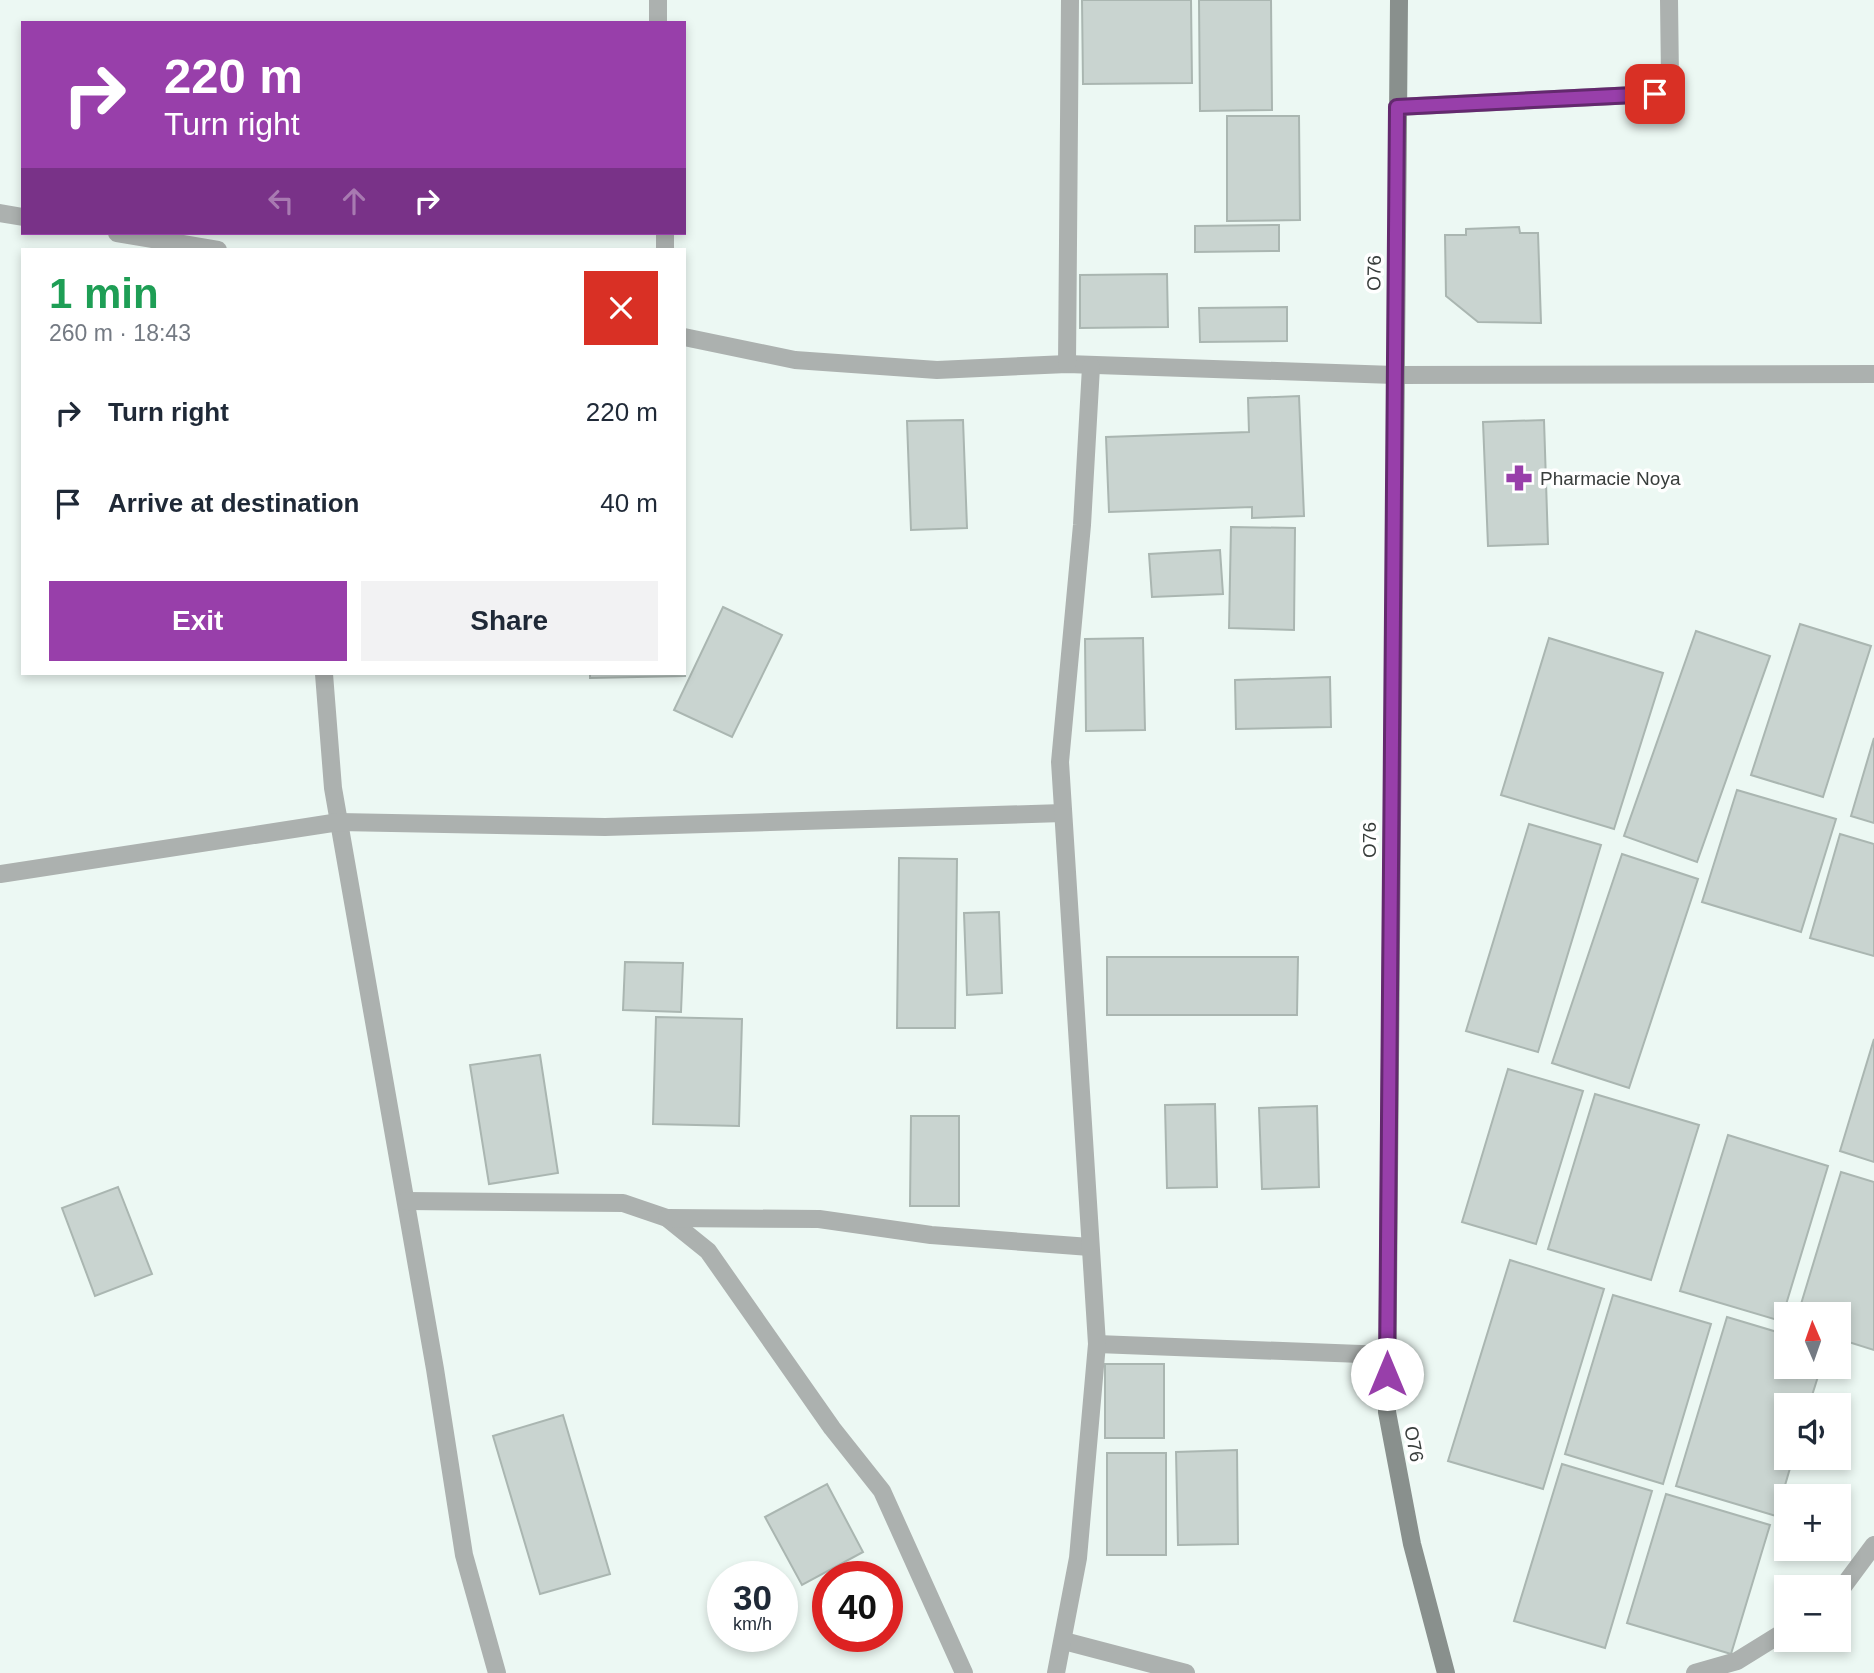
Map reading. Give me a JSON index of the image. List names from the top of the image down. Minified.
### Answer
{"streets":{"street":["O76"]},"places":{"pharmacy":["Pharmacie Noya"]},"north":"top","page":{"turn":["220 m","Turn right"],"heading":["1 min","260 m · 18:43"],"list":[{"name":"Turn right","value":"220 m"},{"name":"Arrive at destination","value":"40 m"}],"buttons":["Exit","Share"],"map_buttons":["+","−"],"speed":"30 km/h","limit":"40"}}
